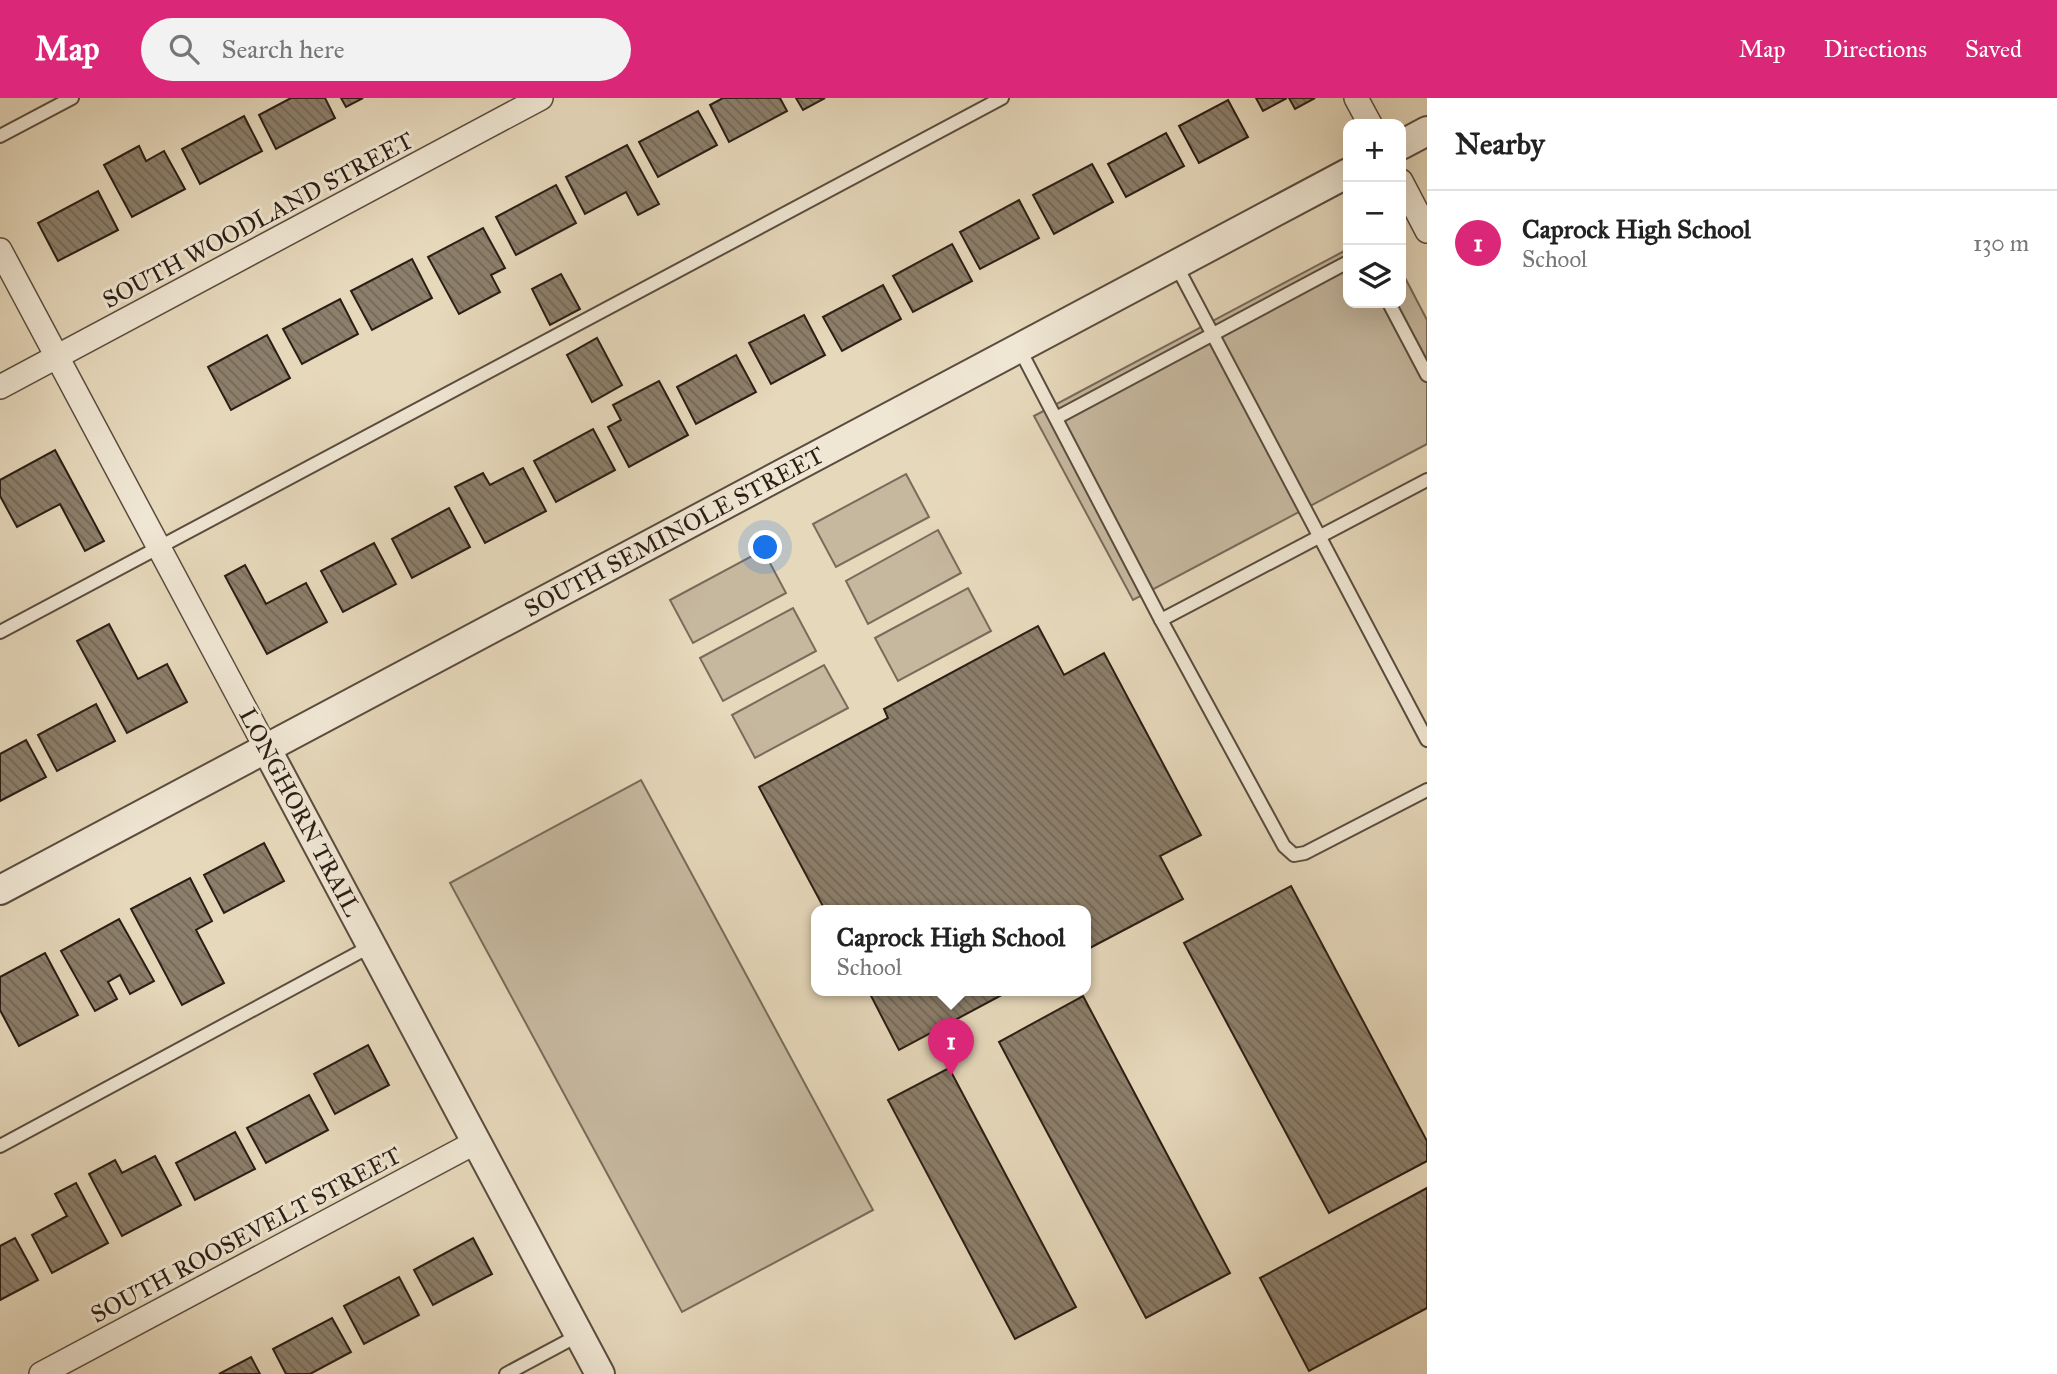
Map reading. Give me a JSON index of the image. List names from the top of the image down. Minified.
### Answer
{"streets":{"street":["SOUTH WOODLAND STREET","SOUTH SEMINOLE STREET","LONGHORN TRAIL","SOUTH ROOSEVELT STREET"]},"crossings":[["SOUTH WOODLAND STREET","LONGHORN TRAIL"],["SOUTH SEMINOLE STREET","LONGHORN TRAIL"],["LONGHORN TRAIL","SOUTH ROOSEVELT STREET"]],"page":{"header":"Map","search":"Search here","nav":["Map","Directions","Saved"],"heading":"Nearby","map_buttons":["+","−"],"list":[{"mark":"1","name":"Caprock High School","note":"School","value":"130 m"}],"popup":["Caprock High School","School"],"pins":"1"}}
